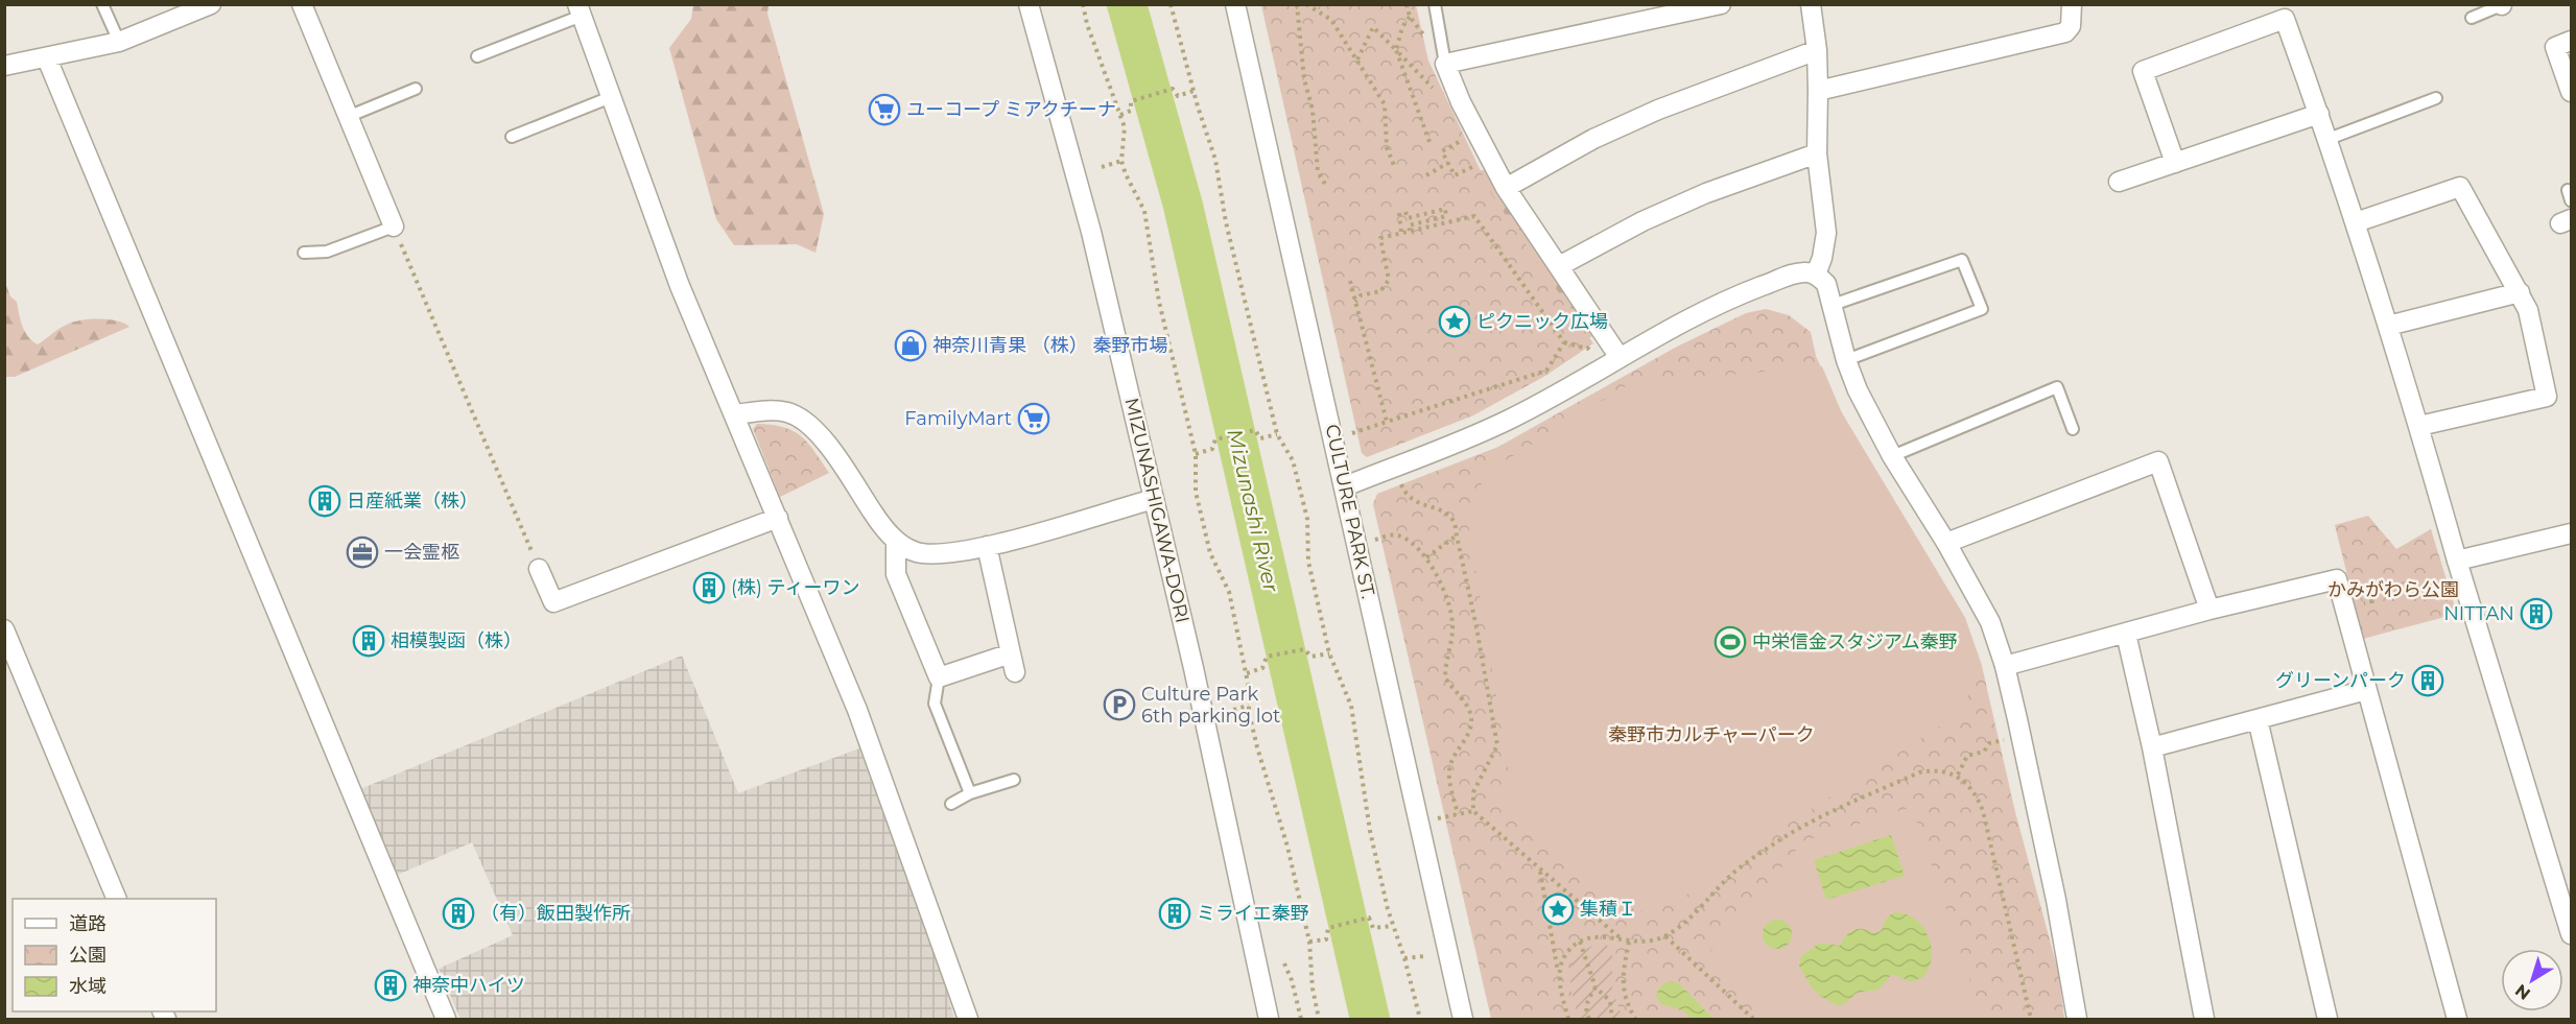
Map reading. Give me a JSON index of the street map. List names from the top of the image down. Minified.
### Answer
{"streets":{"street":["MIZUNASHIGAWA-DORI","CULTURE PARK ST."]},"water":["Mizunashi River"],"parks":["かみがわら公園","秦野市カルチャーパーク"],"places":{"supermarket":["ユーコープ ミアクチーナ","FamilyMart"],"place":["ピクニック広場","集積Ｉ"],"shop":["神奈川青果 （株） 秦野市場"],"building":["日産紙業（株）","(株) ティーワン","NITTAN","相模製函（株）","グリーンパーク","（有）飯田製作所","ミライエ秦野","神奈中ハイツ"],"office":["一会霊柩"],"sports":["中栄信金スタジアム秦野"],"parking":["Culture Park 6th parking lot"]},"legend":["道路","公園","水域"],"north":"bottom left"}
